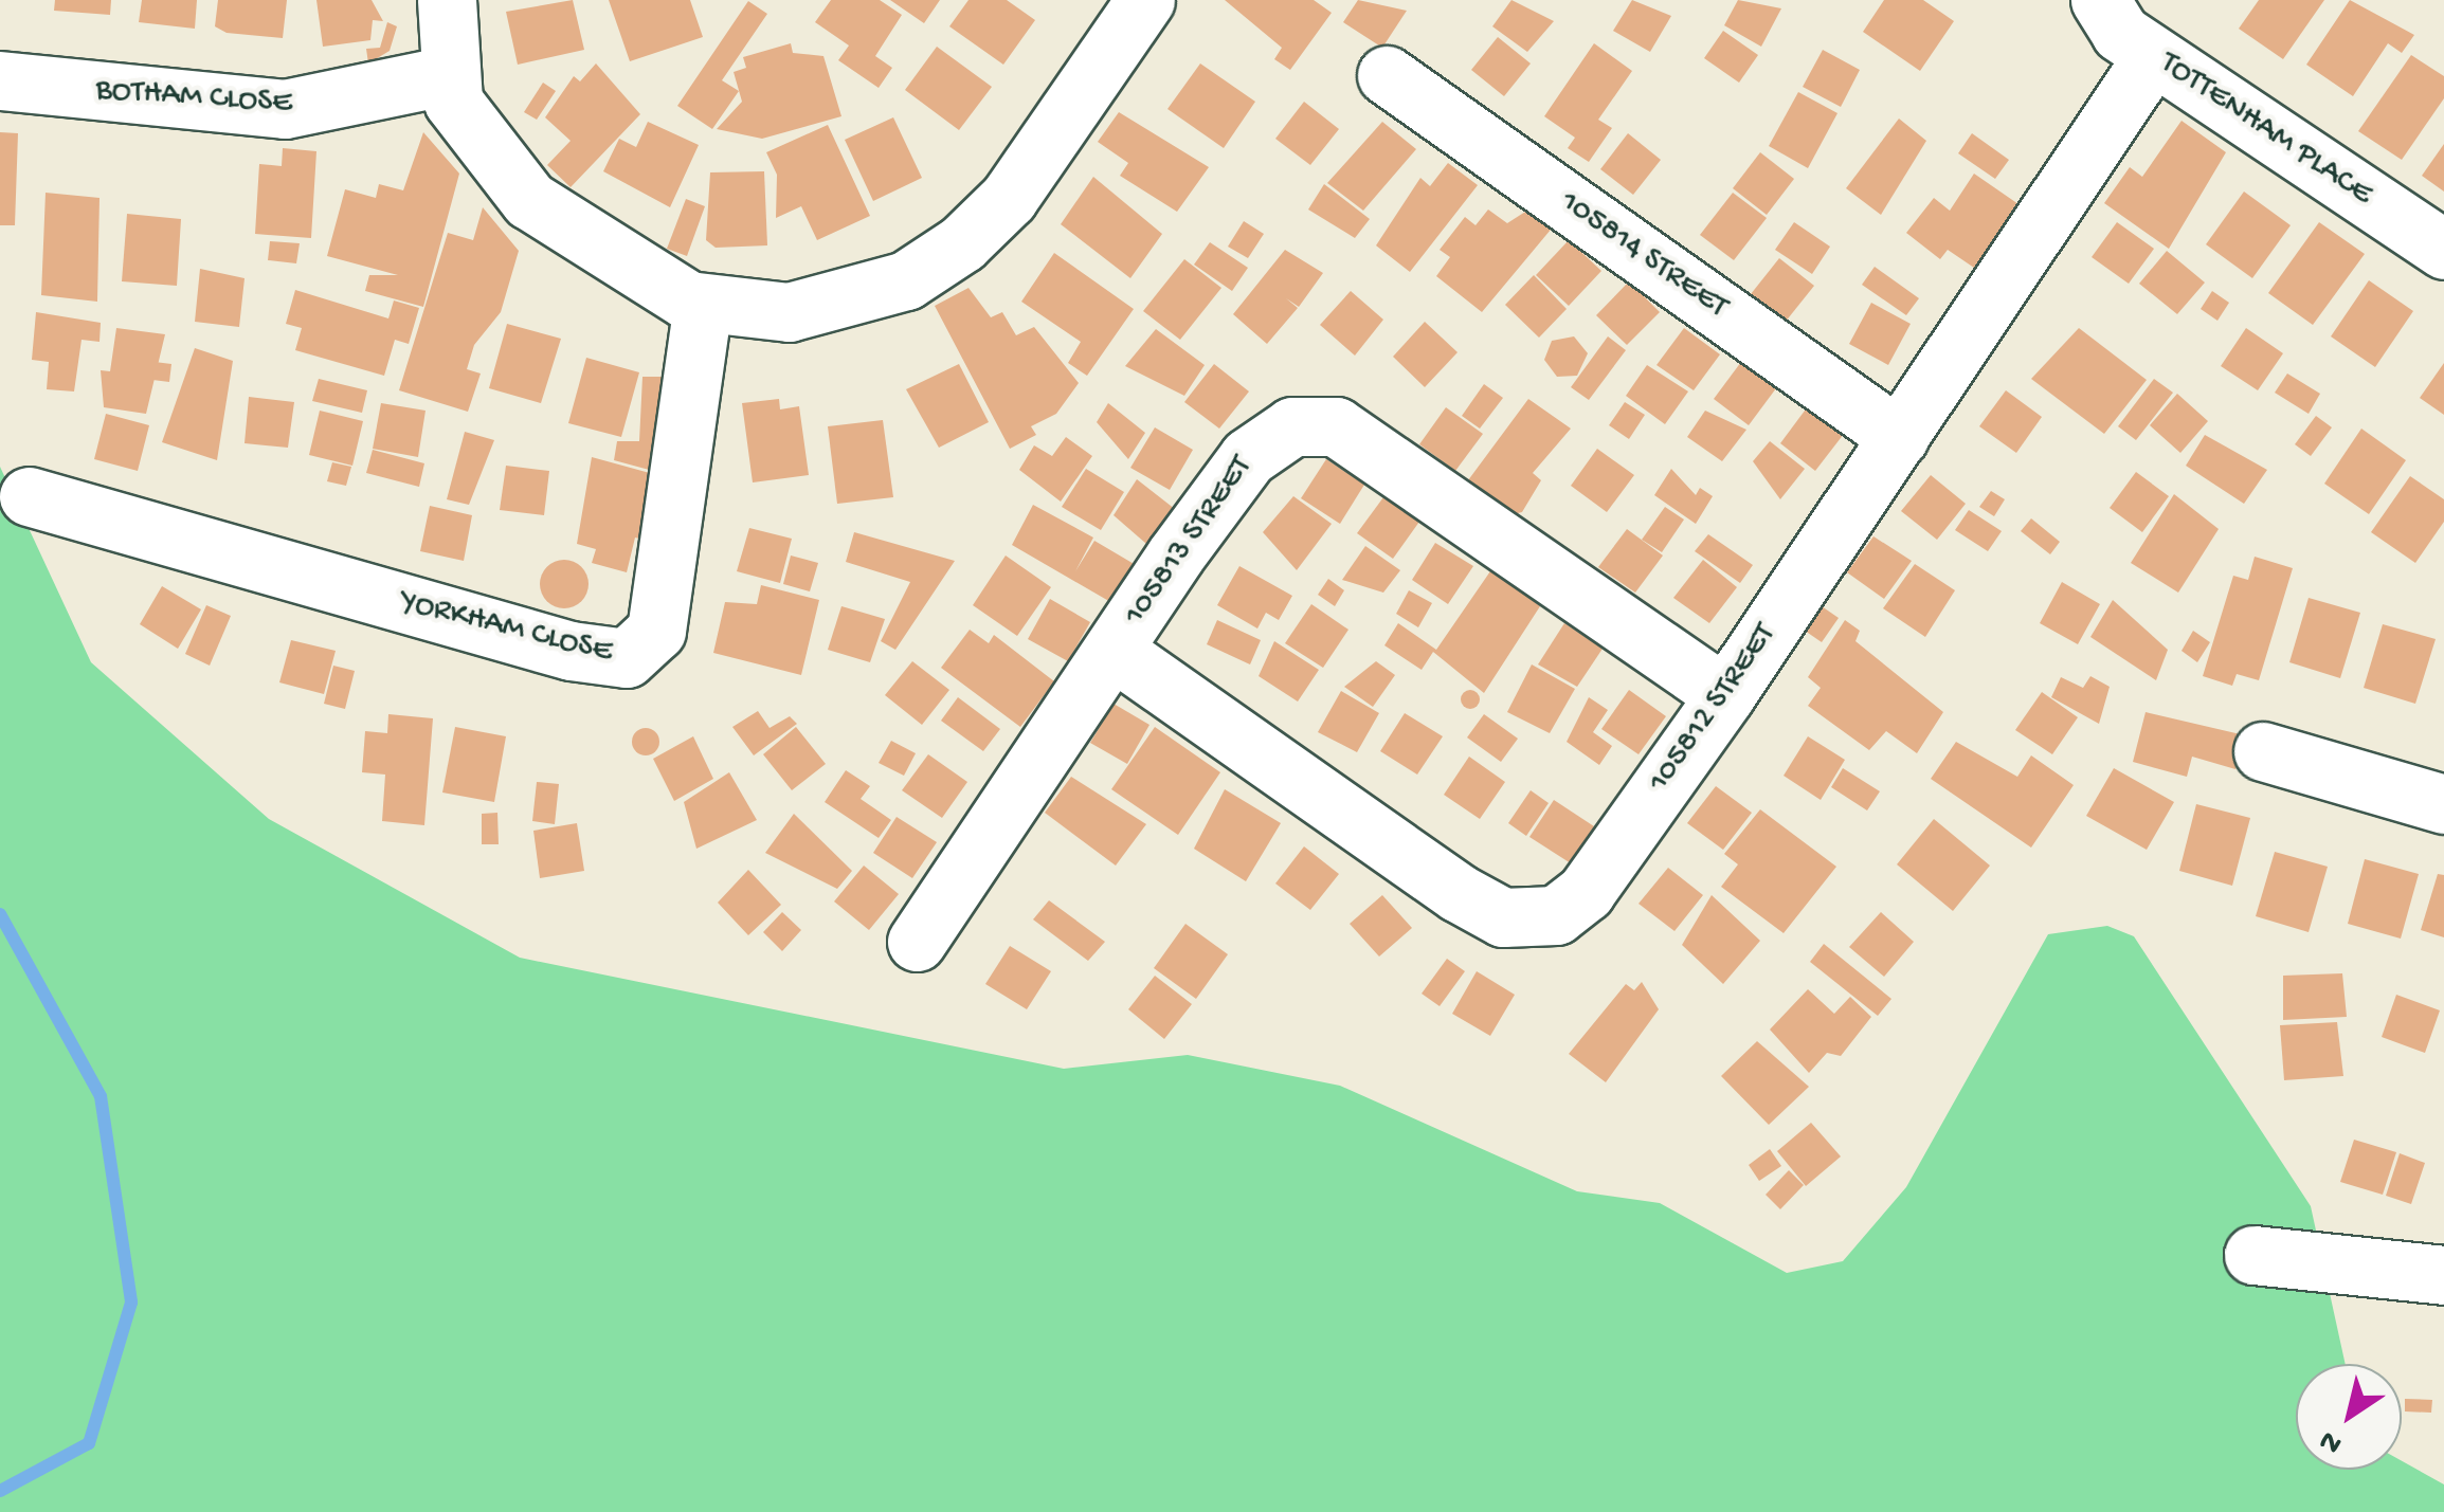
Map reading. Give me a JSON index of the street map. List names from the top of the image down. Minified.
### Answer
{"streets":{"street":["BOTHAM CLOSE","TOTTENHAM PLACE","105814 STREET","105813 STREET","YORKHAM CLOSE","105812 STREET"]},"crossings":[["TOTTENHAM PLACE","105812 STREET"],["105814 STREET","105812 STREET"],["105813 STREET","105812 STREET"]],"north":"bottom left"}
